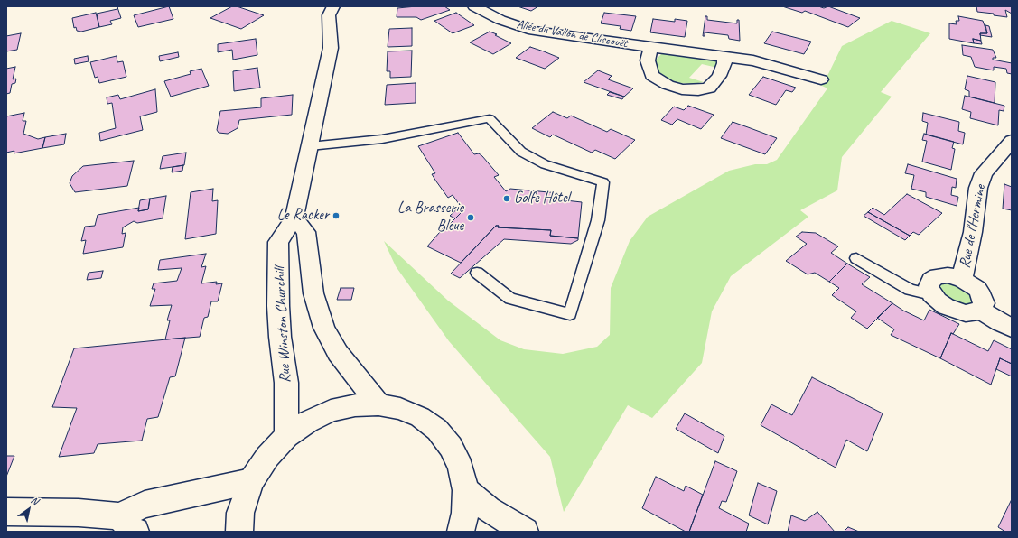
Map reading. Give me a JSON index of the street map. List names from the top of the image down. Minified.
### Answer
{"streets":{"street":["Allée du Vallon de Cliscouët","Rue de l'Hermine","Rue Winston Churchill"]},"places":["Golfe Hôtel","Le Racker","La Brasserie Bleue"],"north":"top right"}
